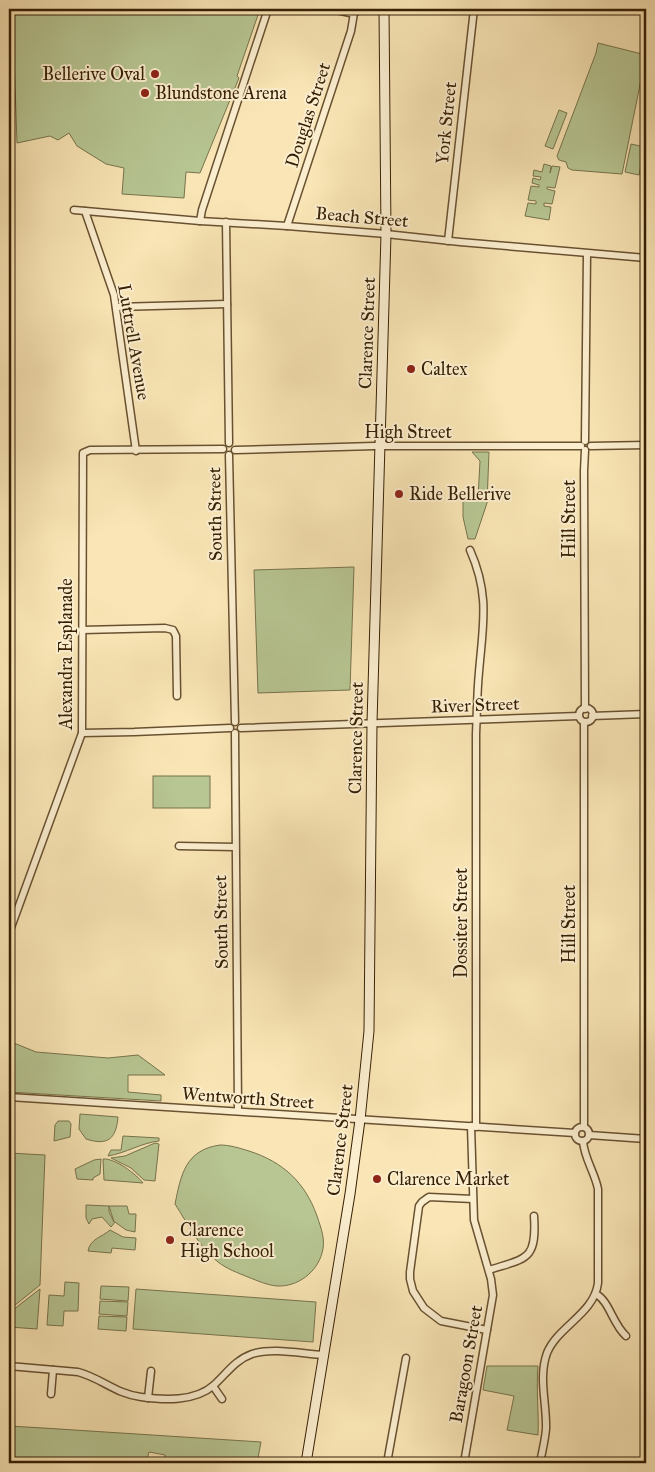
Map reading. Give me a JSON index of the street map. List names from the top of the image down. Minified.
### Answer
{"streets":{"main road":["Clarence Street"],"street":["Douglas Street","York Street","Beach Street","Luttrell Avenue","High Street","South Street","Hill Street","Alexandra Esplanade","River Street","Dossiter Street","Wentworth Street","Baragoon Street"]},"crossings":[["Douglas Street","Beach Street"],["York Street","Beach Street"],["Beach Street","Clarence Street"],["Beach Street","Luttrell Avenue"],["Beach Street","South Street"],["Beach Street","Hill Street"],["Clarence Street","High Street"],["Clarence Street","River Street"],["Clarence Street","Wentworth Street"],["Luttrell Avenue","Alexandra Esplanade"],["High Street","South Street"],["High Street","Hill Street"],["South Street","River Street"],["South Street","Wentworth Street"],["Hill Street","River Street"],["Hill Street","Wentworth Street"],["River Street","Dossiter Street"],["Dossiter Street","Wentworth Street"],["Dossiter Street","Baragoon Street"],["Wentworth Street","Baragoon Street"]],"places":["Bellerive Oval","Blundstone Arena","Caltex","Ride Bellerive","Clarence Market","Clarence High School"]}
